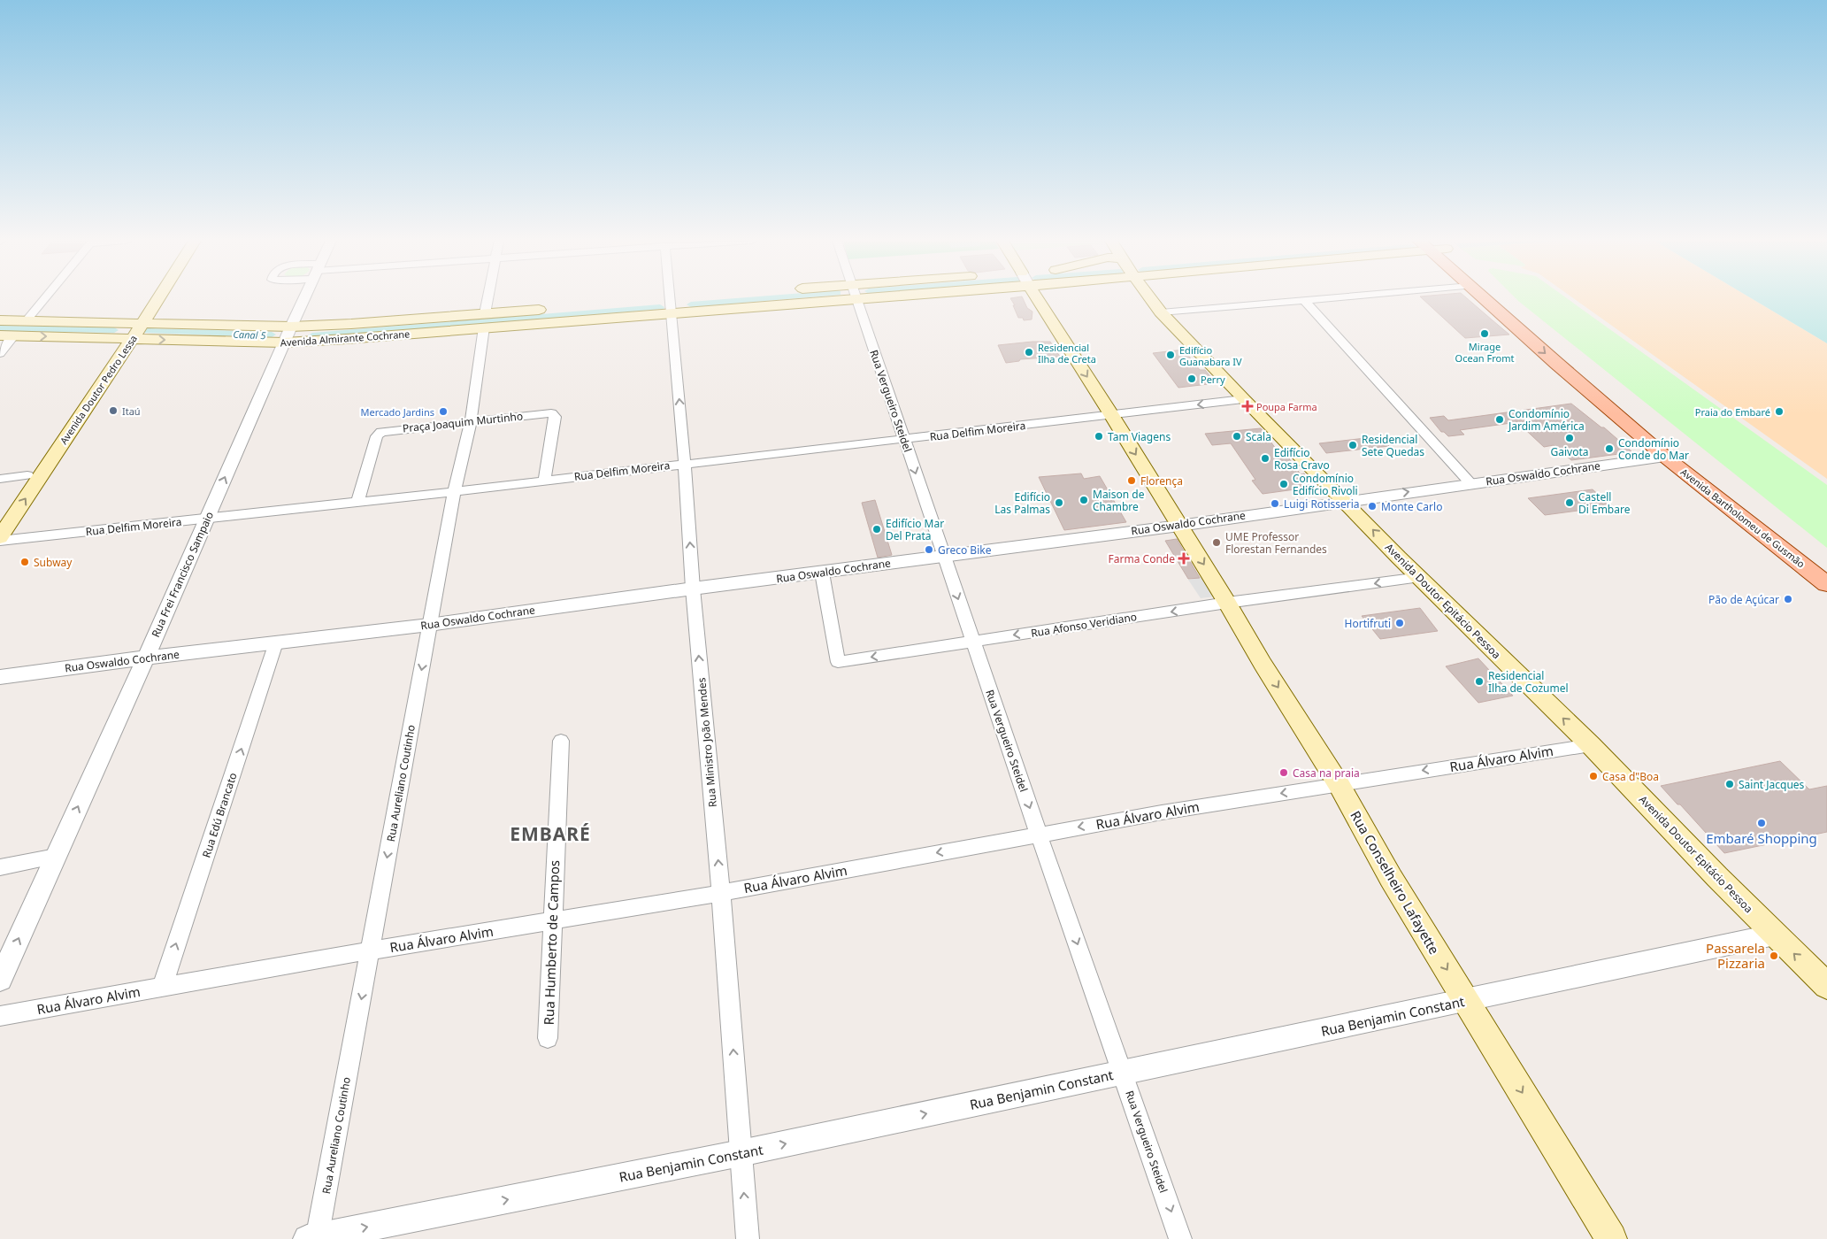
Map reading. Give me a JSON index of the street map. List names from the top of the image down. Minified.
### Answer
{"streets":{"main road":["Avenida Almirante Cochrane","Avenida Doutor Pedro Lessa","Avenida Bartholomeu de Gusmão","Avenida Doutor Epitácio Pessoa","Rua Conselheiro Lafayette"],"street":["Rua Vergueiro Steidel","Praça Joaquim Murtinho","Rua Delfim Moreira","Rua Oswaldo Cochrane","Rua Frei Francisco Sampaio","Rua Afonso Veridiano","Rua Ministro João Mendes","Rua Álvaro Alvim","Rua Aureliano Coutinho","Rua Edú Brancato","Rua Humberto de Campos","Rua Benjamin Constant"]},"crossings":[["Avenida Almirante Cochrane","Avenida Doutor Pedro Lessa"],["Avenida Almirante Cochrane","Rua Frei Francisco Sampaio"],["Avenida Almirante Cochrane","Rua Ministro João Mendes"],["Avenida Almirante Cochrane","Rua Aureliano Coutinho"],["Rua Vergueiro Steidel","Rua Delfim Moreira"],["Rua Vergueiro Steidel","Rua Oswaldo Cochrane"],["Rua Vergueiro Steidel","Rua Afonso Veridiano"],["Rua Vergueiro Steidel","Rua Álvaro Alvim"],["Rua Vergueiro Steidel","Rua Benjamin Constant"],["Praça Joaquim Murtinho","Rua Delfim Moreira"],["Praça Joaquim Murtinho","Rua Aureliano Coutinho"],["Rua Delfim Moreira","Rua Frei Francisco Sampaio"],["Rua Delfim Moreira","Avenida Doutor Epitácio Pessoa"],["Rua Delfim Moreira","Rua Ministro João Mendes"],["Rua Delfim Moreira","Rua Aureliano Coutinho"],["Rua Delfim Moreira","Rua Conselheiro Lafayette"],["Rua Oswaldo Cochrane","Avenida Bartholomeu de Gusmão"],["Rua Oswaldo Cochrane","Rua Frei Francisco Sampaio"],["Rua Oswaldo Cochrane","Avenida Doutor Epitácio Pessoa"],["Rua Oswaldo Cochrane","Rua Afonso Veridiano"],["Rua Oswaldo Cochrane","Rua Ministro João Mendes"],["Rua Oswaldo Cochrane","Rua Aureliano Coutinho"],["Rua Oswaldo Cochrane","Rua Edú Brancato"],["Rua Oswaldo Cochrane","Rua Conselheiro Lafayette"],["Avenida Doutor Epitácio Pessoa","Rua Afonso Veridiano"],["Avenida Doutor Epitácio Pessoa","Rua Álvaro Alvim"],["Avenida Doutor Epitácio Pessoa","Rua Benjamin Constant"],["Rua Afonso Veridiano","Rua Conselheiro Lafayette"],["Rua Ministro João Mendes","Rua Álvaro Alvim"],["Rua Ministro João Mendes","Rua Benjamin Constant"],["Rua Álvaro Alvim","Rua Aureliano Coutinho"],["Rua Álvaro Alvim","Rua Edú Brancato"],["Rua Álvaro Alvim","Rua Conselheiro Lafayette"],["Rua Álvaro Alvim","Rua Humberto de Campos"],["Rua Aureliano Coutinho","Rua Benjamin Constant"],["Rua Conselheiro Lafayette","Rua Benjamin Constant"]],"one_way":["Rua Vergueiro Steidel","Rua Frei Francisco Sampaio","Avenida Doutor Epitácio Pessoa","Rua Afonso Veridiano","Rua Ministro João Mendes","Rua Álvaro Alvim","Rua Aureliano Coutinho","Rua Edú Brancato","Rua Conselheiro Lafayette","Rua Benjamin Constant"],"districts":["EMBARÉ"],"water":["Canal 5"],"places":{"other":["Mirage Ocean Fromt","Residencial Ilha de Creta","Edifício Guanabara IV","Perry","Itaú","Mercado Jardins","Praia do Embaré","Condomínio Jardim América","Tam Viagens","Scala","Gaivota","Residencial Sete Quedas","Condomínio Conde do Mar","Edifício Rosa Cravo","Florença","Condomínio Edifício Rivoli","Maison de Chambre","Edifício Las Palmas","Castell Di Embare","Luigi Rotisseria","Monte Carlo","Edifício Mar Del Prata","UME Professor Florestan Fernandes","Greco Bike","Subway","Pão de Açúcar","Hortifruti","Residencial Ilha de Cozumel","Casa na praia","Casa d\"Boa","Saint Jacques","Embaré Shopping","Passarela Pizzaria"],"health":["Poupa Farma","Farma Conde"]}}
